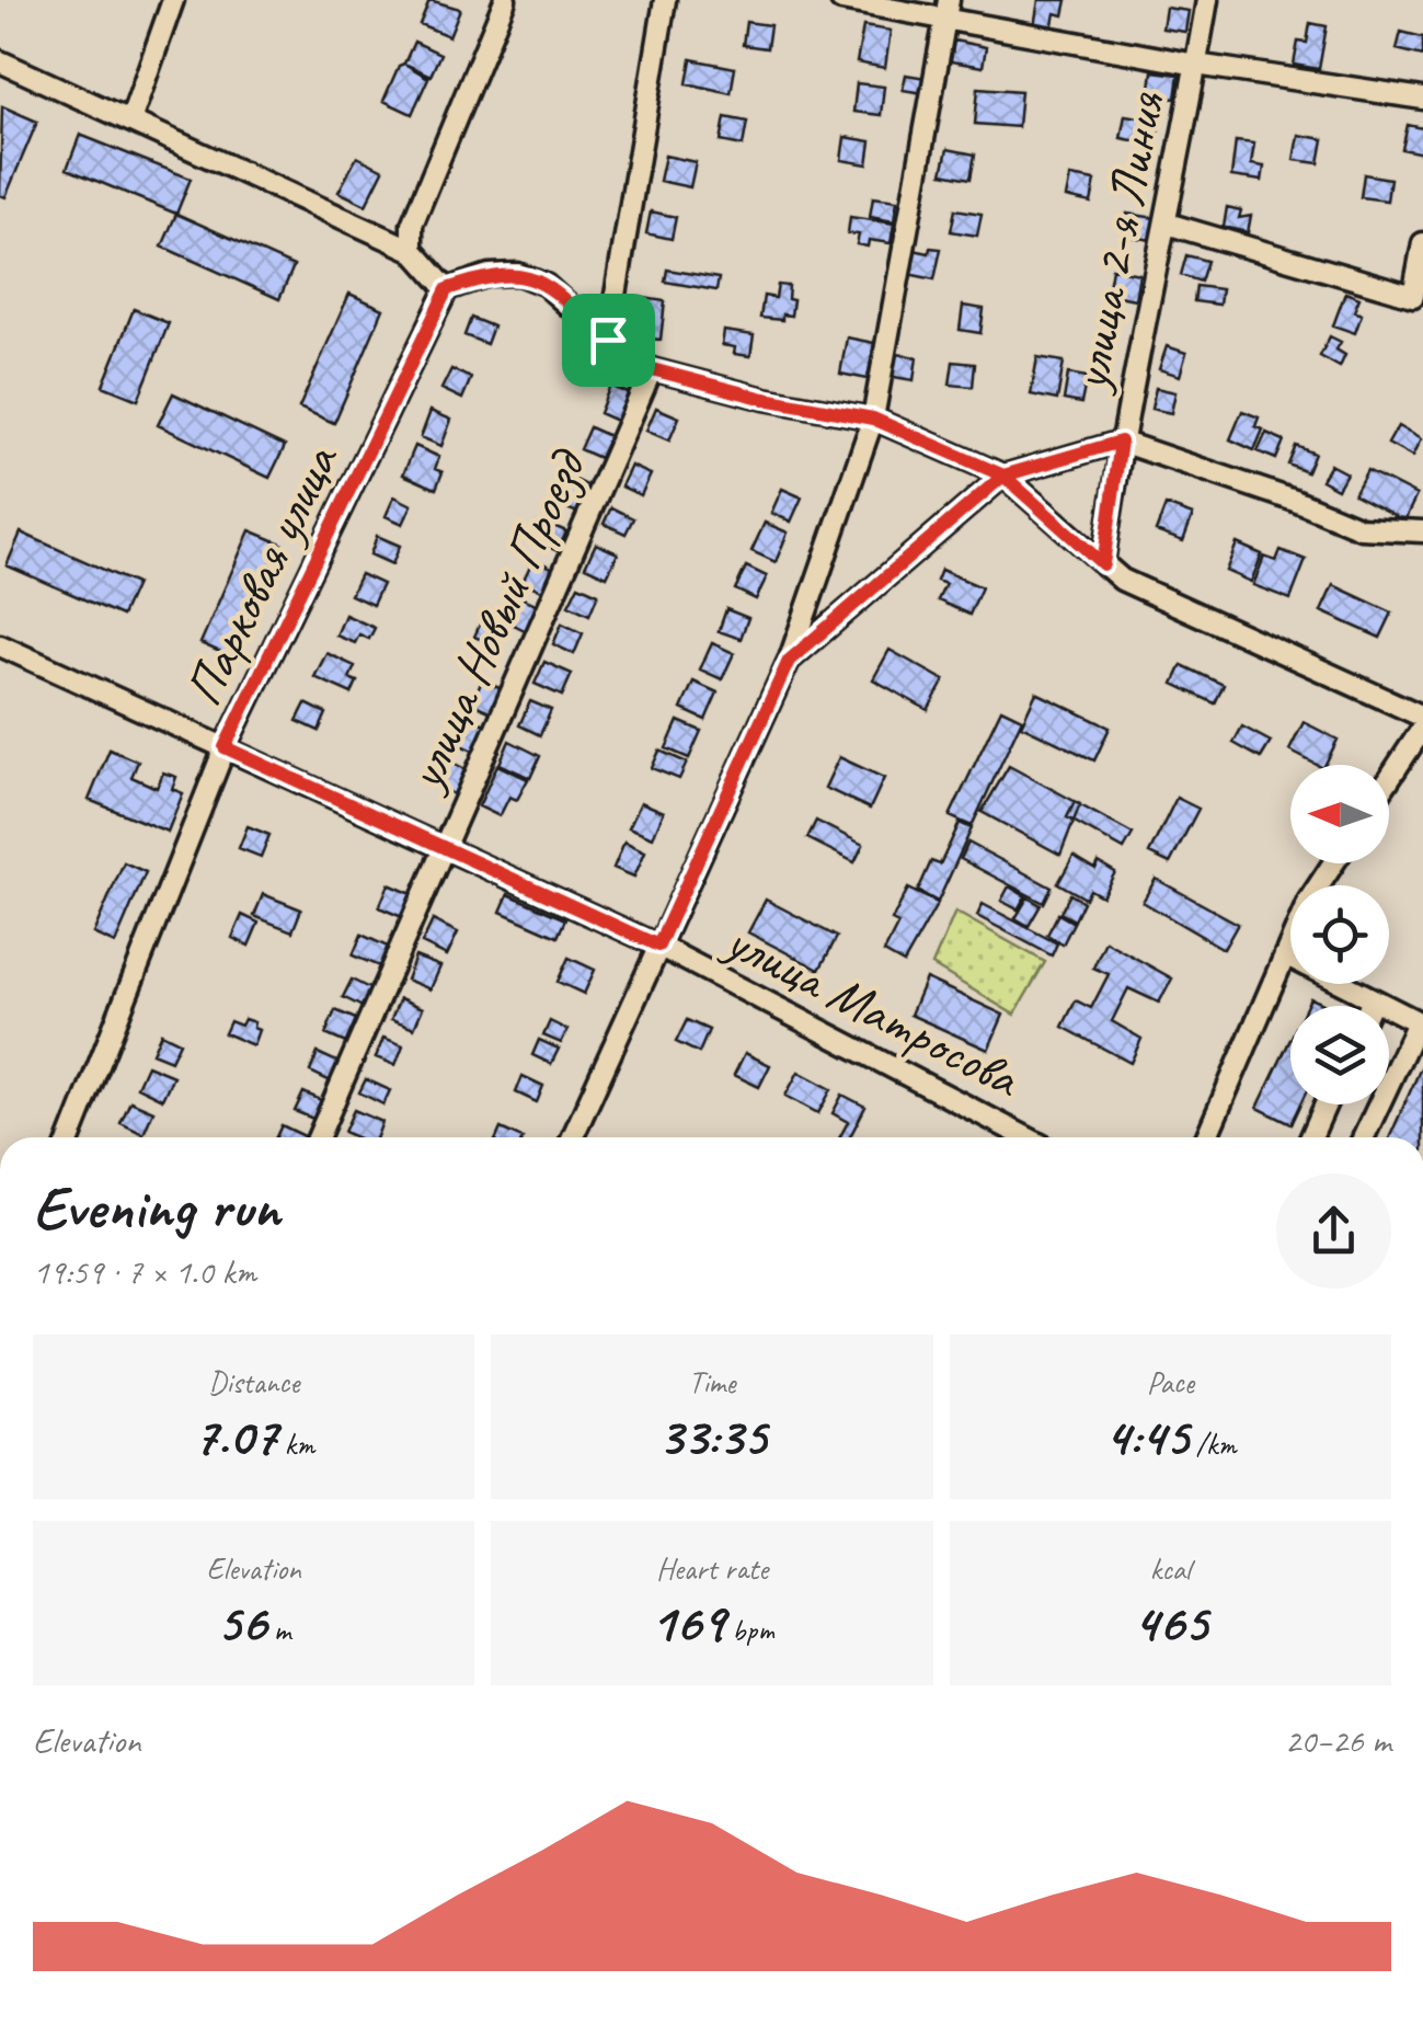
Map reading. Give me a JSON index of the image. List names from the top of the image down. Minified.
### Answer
{"streets":{"street":["улица 2-я Линия","Парковая улица","улица Новый Проезд","улица Матросова"]},"crossings":[["Парковая улица","улица Матросова"],["улица Новый Проезд","улица Матросова"]],"north":"left","page":{"heading":["Evening run","19:59 · 7 × 1.0 km"],"stats":[["Distance","7.07 km"],["Time","33:35"],["Pace","4:45 /km"],["Elevation","56 m"],["Heart rate","169 bpm"],["kcal","465"]],"chart":["Elevation","20–26 m"]}}
